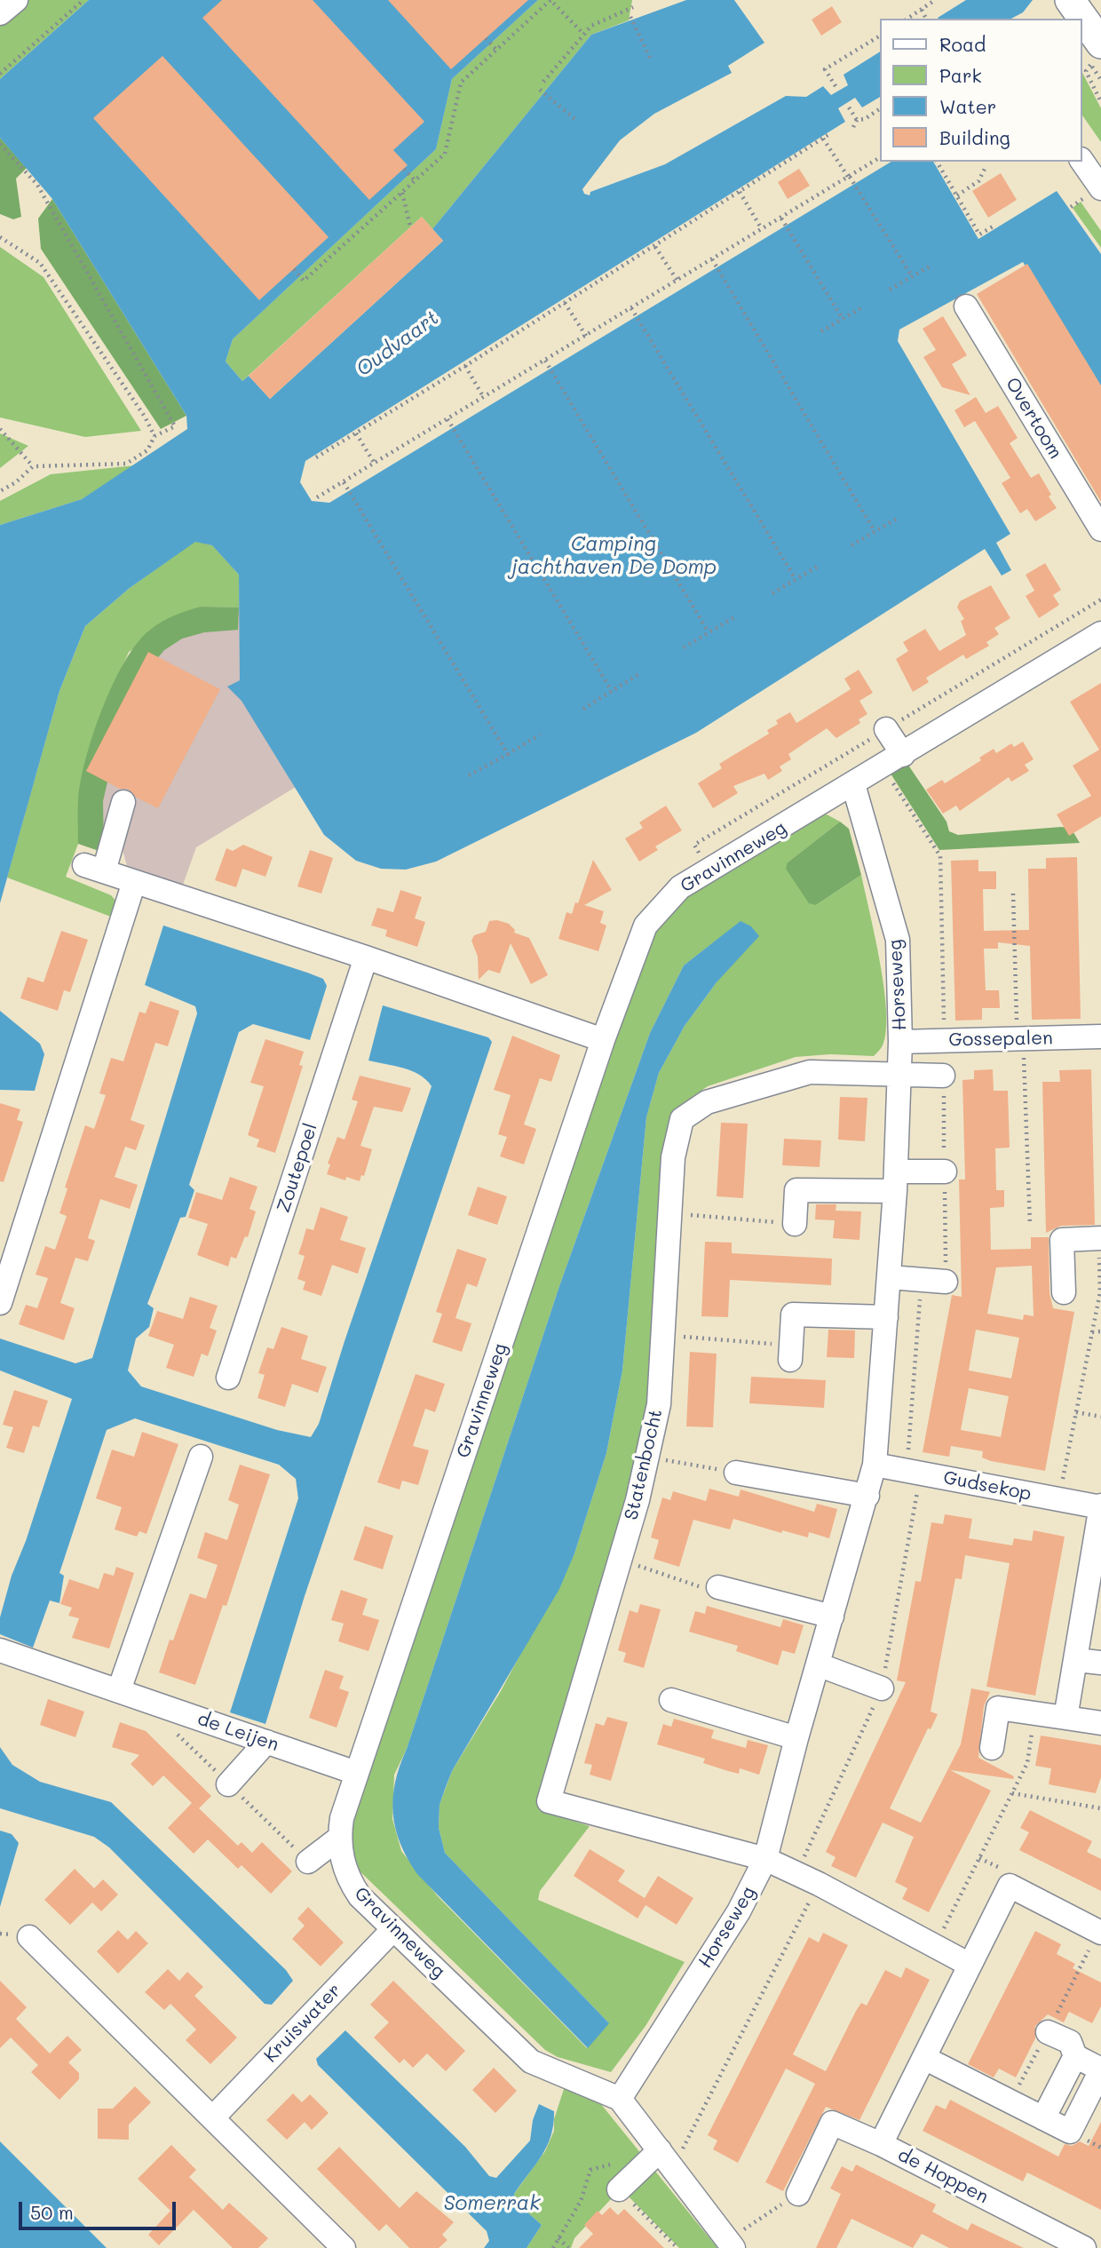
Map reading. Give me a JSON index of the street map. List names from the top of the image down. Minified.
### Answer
{"streets":{"street":["Overtoom","Gravinneweg","Horseweg","Gossepalen","Zoutepoel","Statenbocht","Gudsekop","de Leijen","Kruiswater","de Hoppen"]},"crossings":[["Gravinneweg","Horseweg"],["Gravinneweg","de Leijen"],["Gravinneweg","Kruiswater"],["Horseweg","Gossepalen"],["Horseweg","Statenbocht"],["Horseweg","Gudsekop"]],"water":["Oudvaart","Camping jachthaven De Domp","Somerrak"],"legend":["Road","Park","Water","Building"],"scale_bar":"50 m"}
